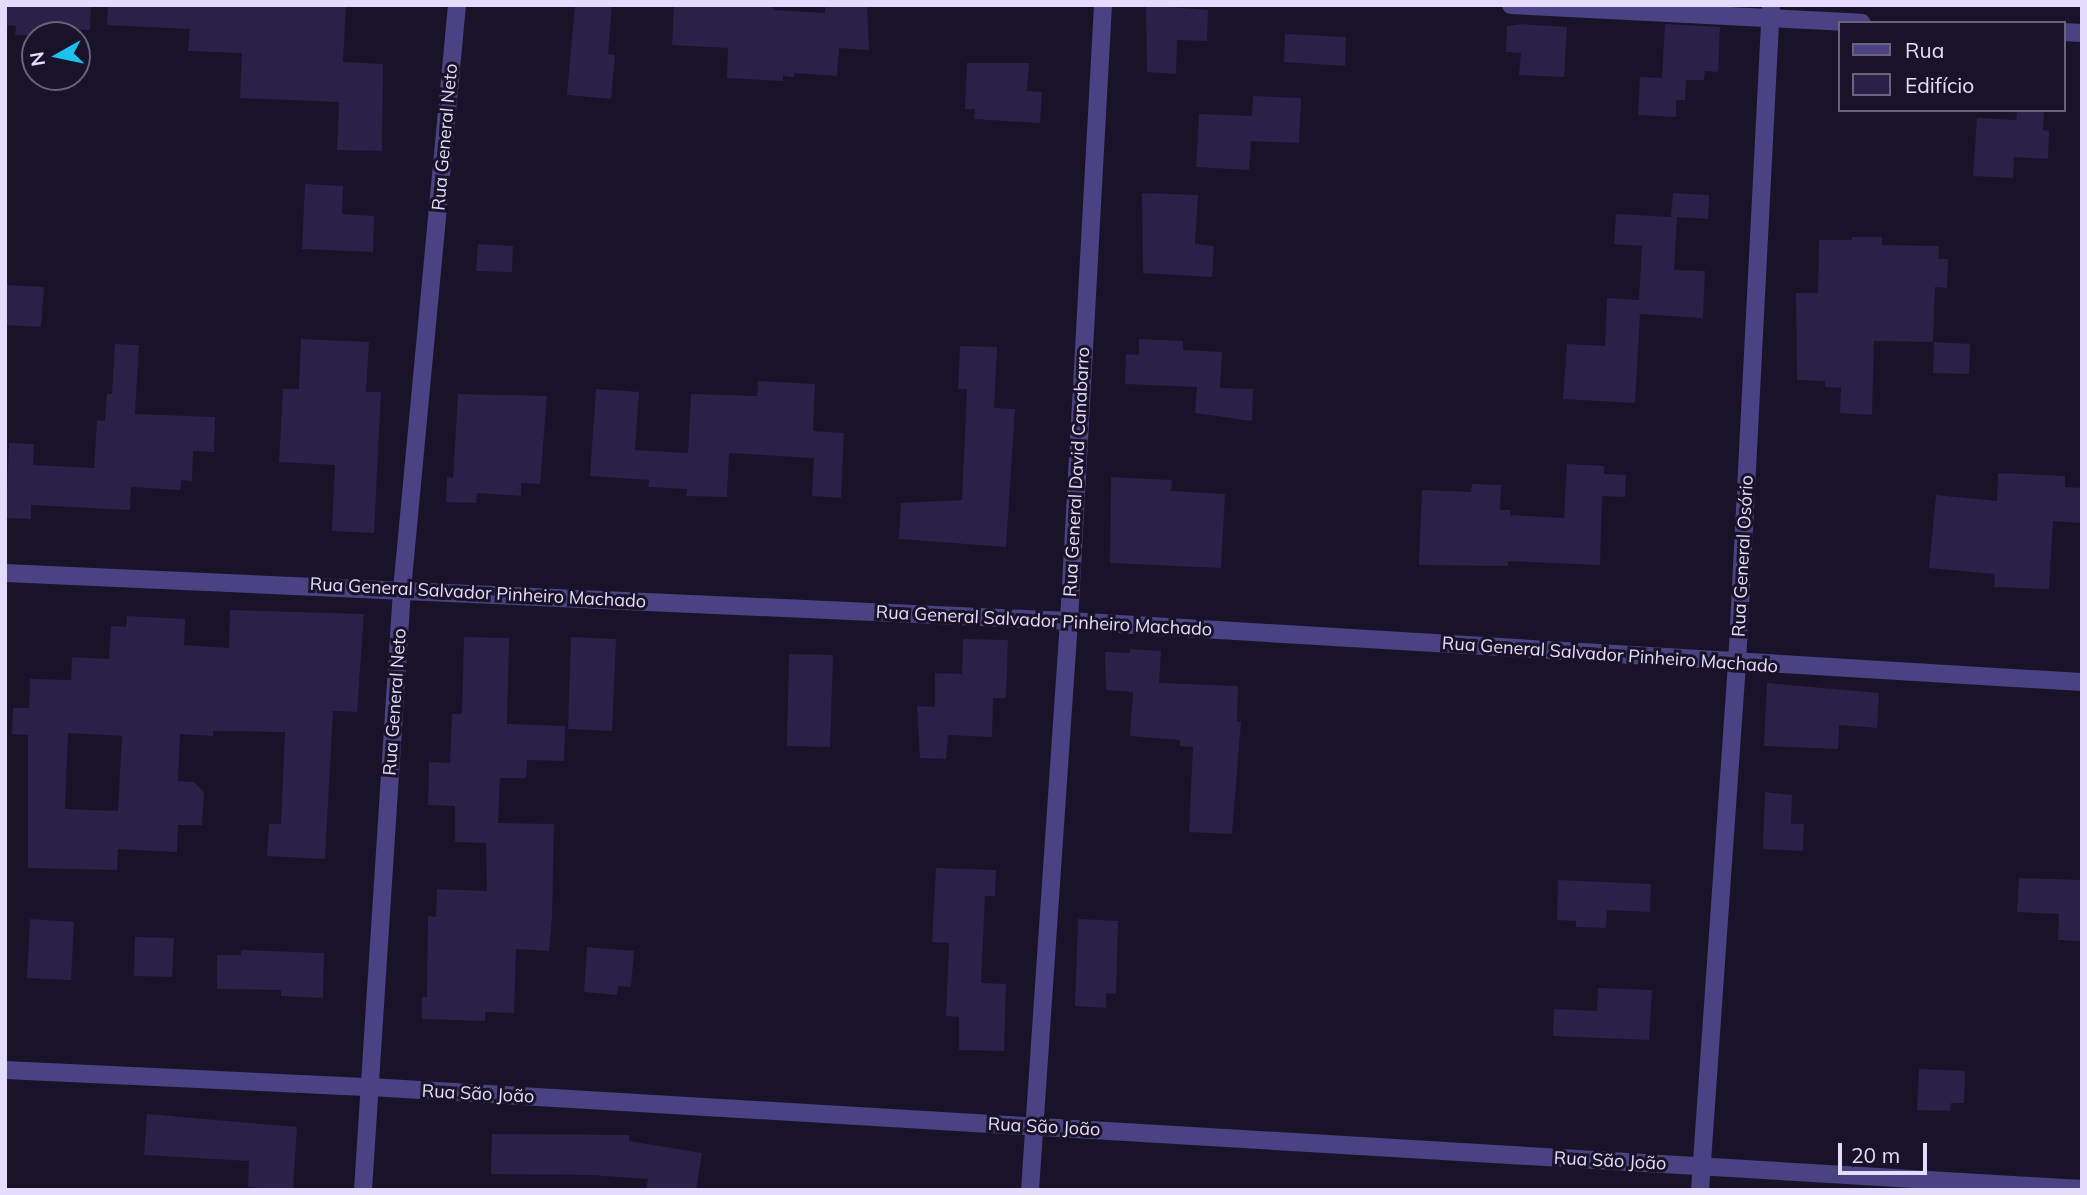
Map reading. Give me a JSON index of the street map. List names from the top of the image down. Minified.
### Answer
{"streets":{"street":["Rua General Neto","Rua General David Canabarro","Rua General Osório","Rua General Salvador Pinheiro Machado","Rua São João"]},"crossings":[["Rua General Neto","Rua General Salvador Pinheiro Machado"],["Rua General Neto","Rua São João"],["Rua General David Canabarro","Rua General Salvador Pinheiro Machado"],["Rua General David Canabarro","Rua São João"],["Rua General Osório","Rua General Salvador Pinheiro Machado"],["Rua General Osório","Rua São João"]],"legend":["Rua","Edifício"],"scale_bar":"20 m","north":"left"}
